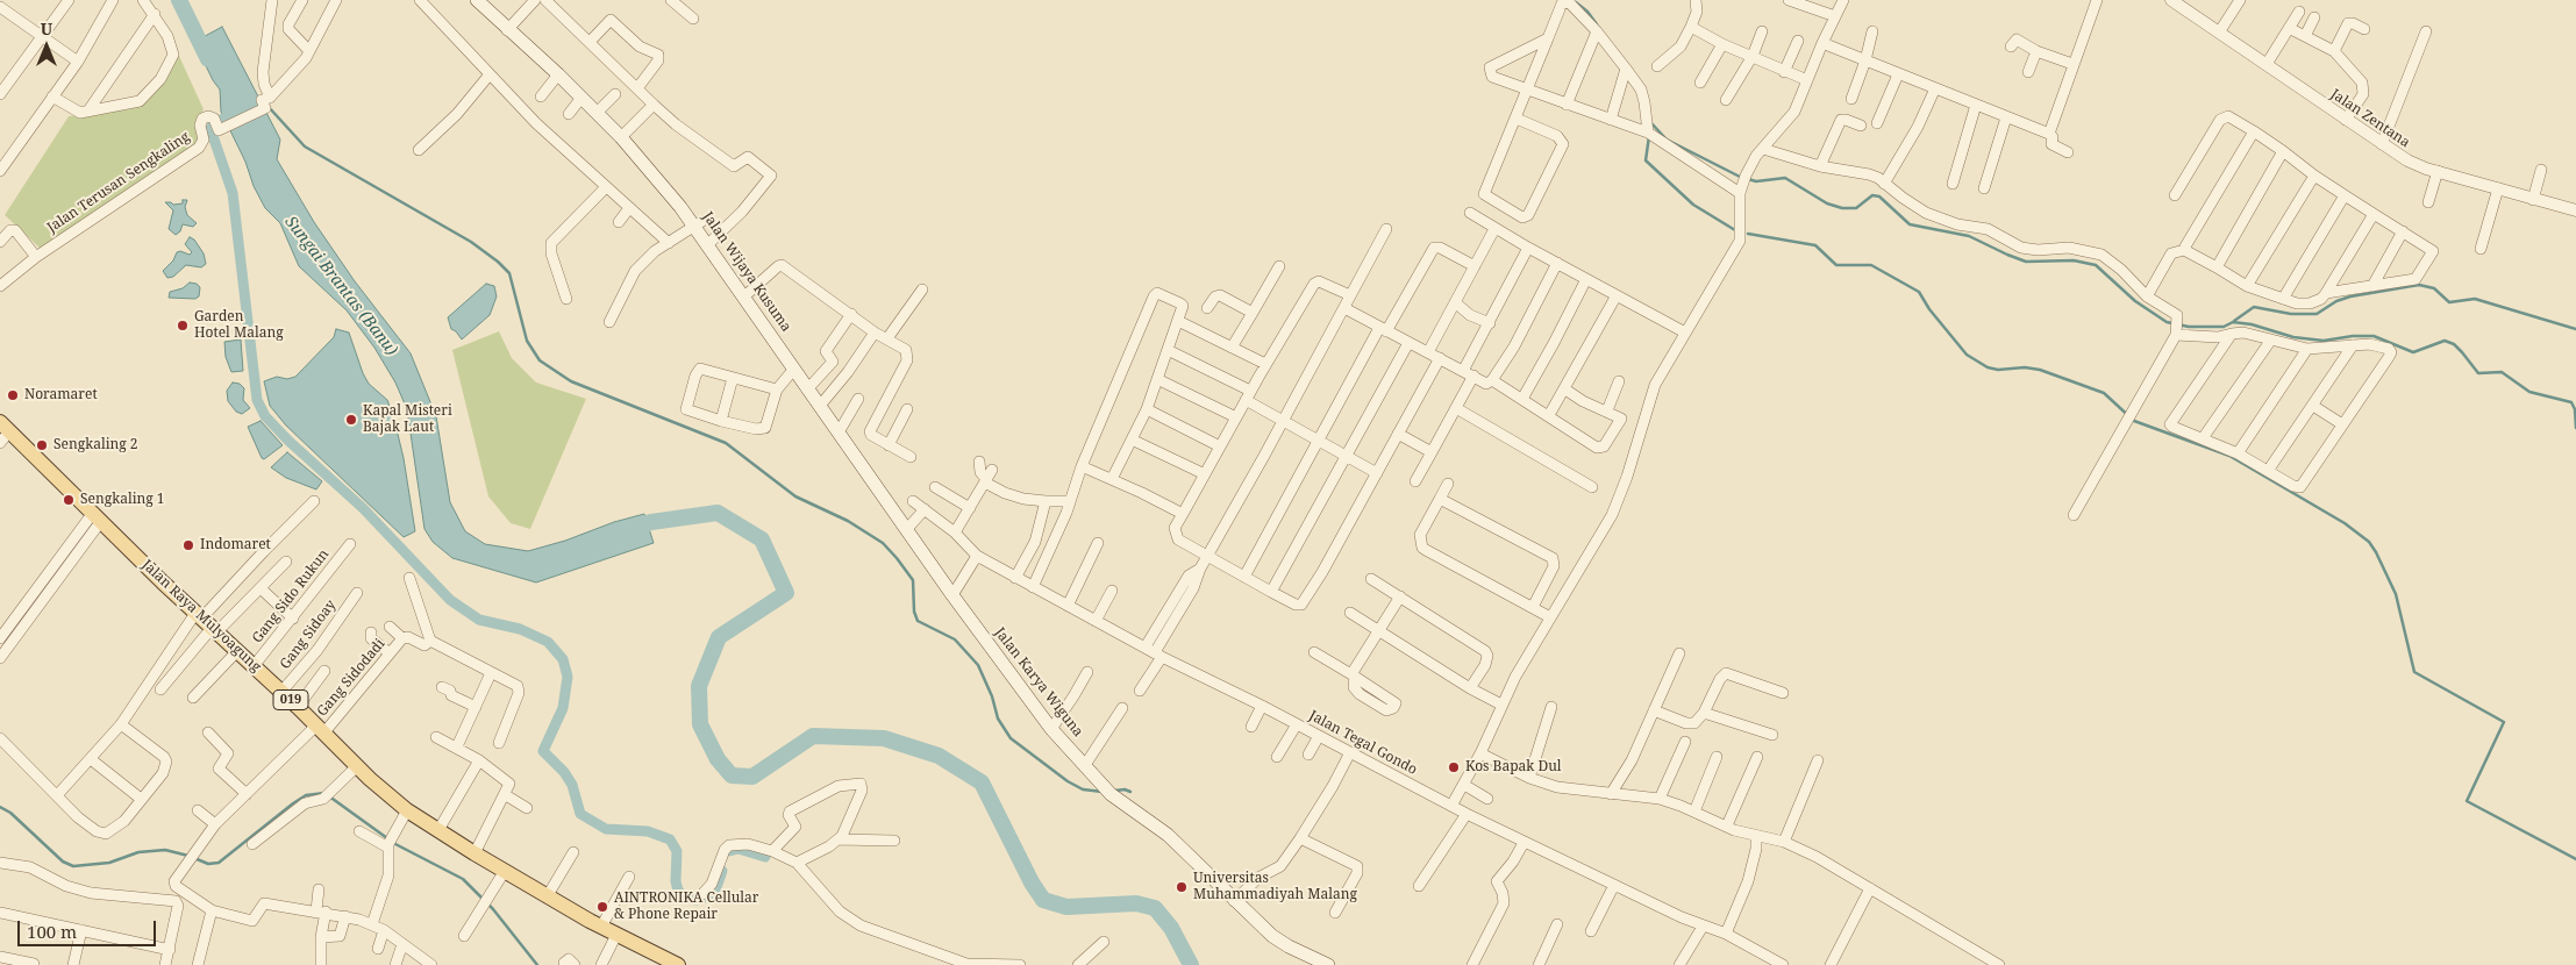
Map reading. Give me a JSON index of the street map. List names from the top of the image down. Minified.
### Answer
{"streets":{"main road":["Jalan Wijaya Kusuma","Jalan Raya Mulyoagung","Jalan Karya Wiguna","019"],"street":["Jalan Zentana","Jalan Terusan Sengkaling","Gang Sido Rukun","Gang Sidoay","Gang Sidodadi","Jalan Tegal Gondo"]},"crossings":[["Jalan Wijaya Kusuma","Jalan Karya Wiguna"],["Gang Sido Rukun","Jalan Raya Mulyoagung"],["Jalan Raya Mulyoagung","Gang Sidoay"],["Jalan Raya Mulyoagung","Gang Sidodadi"]],"water":["Sungai Brantas (Banu)"],"places":["Garden Hotel Malang","Noramaret","Kapal Misteri Bajak Laut","Sengkaling 2","Sengkaling 1","Indomaret","Kos Bapak Dul","Universitas Muhammadiyah Malang","AINTRONIKA Cellular & Phone Repair"],"scale_bar":"100 m","north":"top"}
